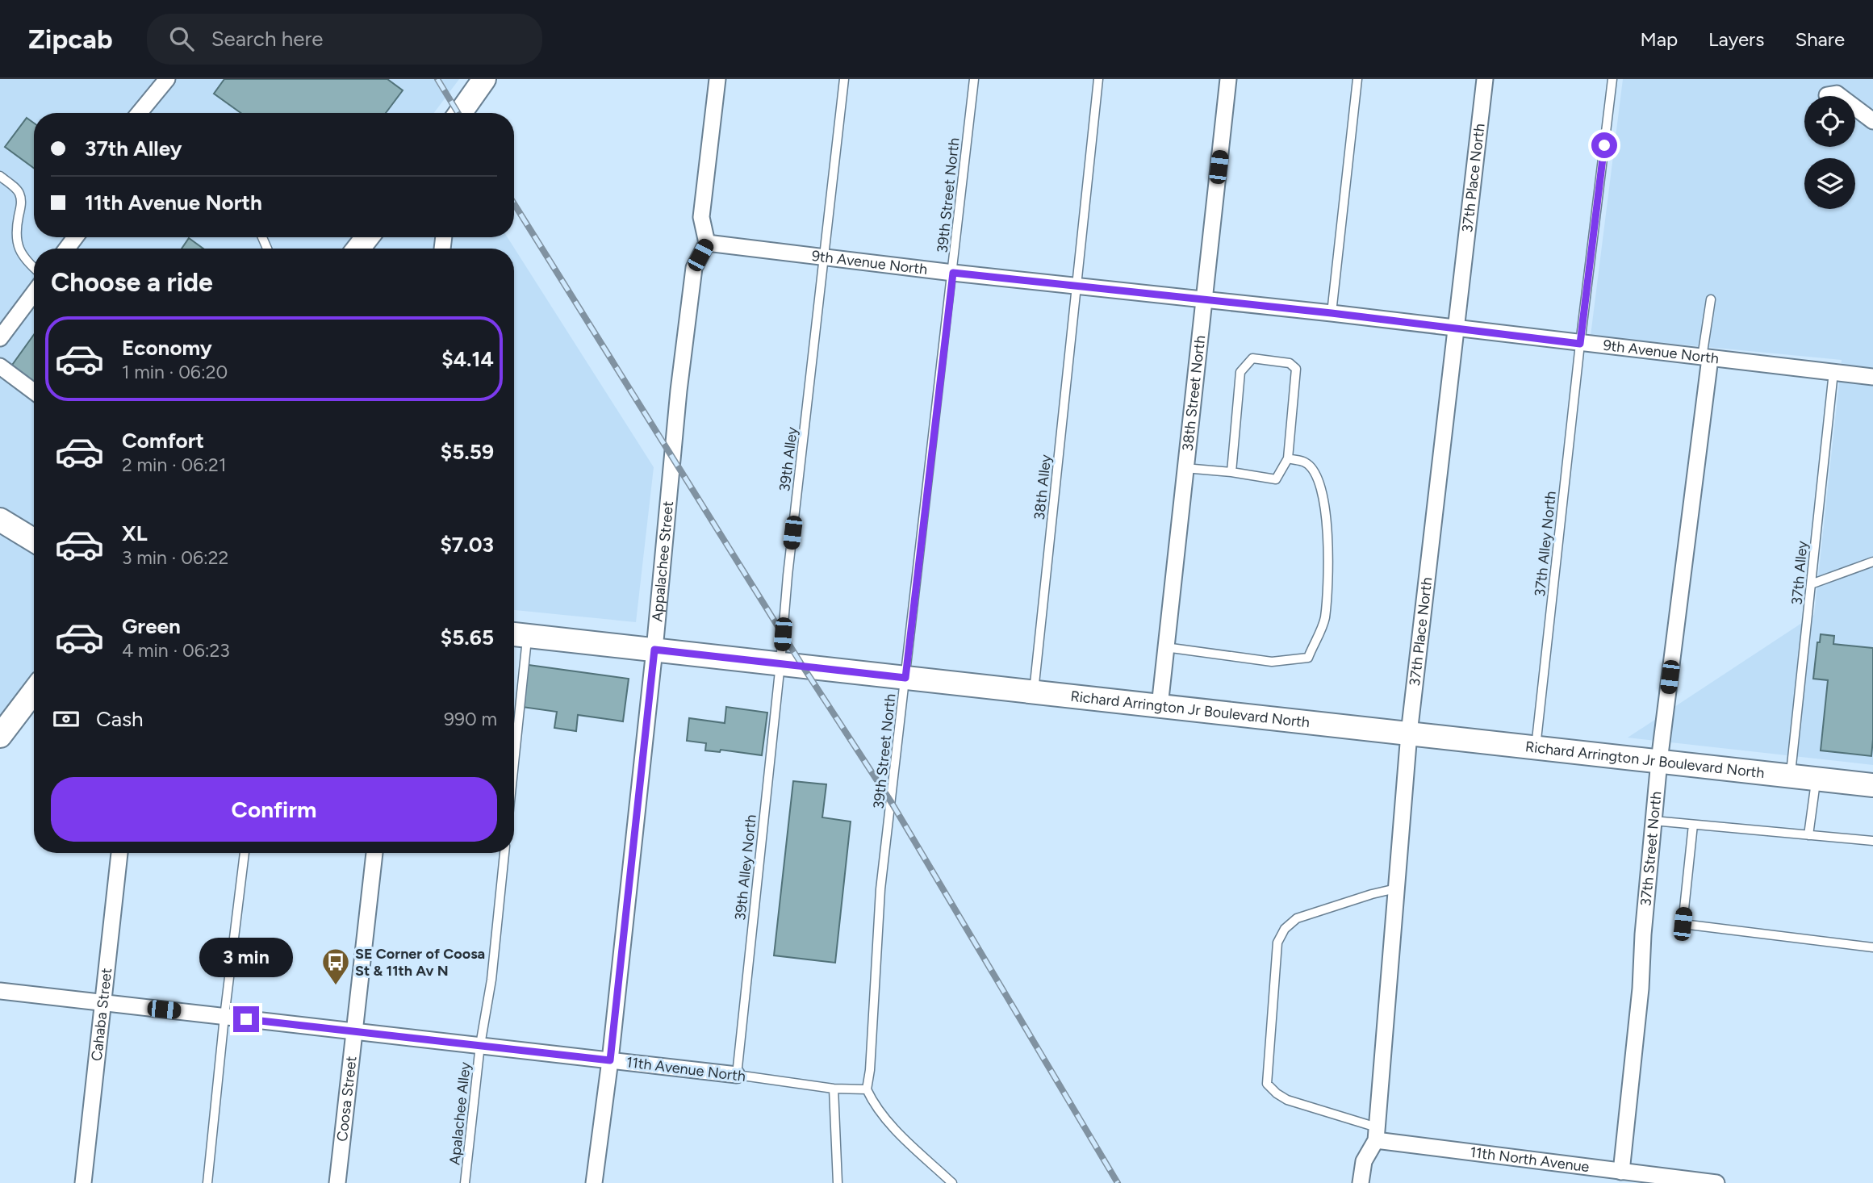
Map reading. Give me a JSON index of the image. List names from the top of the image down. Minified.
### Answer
{"streets":{"street":["37th Place North","9th Avenue North","38th Street North","Appalachee Street","Richard Arrington Jr Boulevard North","37th Street North","Cahaba Street","11th Avenue North","Coosa Street","11th North Avenue"],"lane":["39th Street North","39th Alley","38th Alley","37th Alley North","37th Alley","39th Alley North","Apalachee Alley"]},"crossings":[["37th Place North","9th Avenue North"],["37th Place North","Richard Arrington Jr Boulevard North"],["37th Place North","11th North Avenue"],["39th Street North","9th Avenue North"],["39th Street North","Richard Arrington Jr Boulevard North"],["39th Street North","11th Avenue North"],["9th Avenue North","38th Street North"],["9th Avenue North","39th Alley"],["9th Avenue North","38th Alley"],["9th Avenue North","37th Alley North"],["9th Avenue North","Appalachee Street"],["9th Avenue North","37th Alley"],["9th Avenue North","37th Street North"],["38th Street North","Richard Arrington Jr Boulevard North"],["39th Alley","Richard Arrington Jr Boulevard North"],["39th Alley","39th Alley North"],["38th Alley","Richard Arrington Jr Boulevard North"],["37th Alley North","Richard Arrington Jr Boulevard North"],["Appalachee Street","Richard Arrington Jr Boulevard North"],["Appalachee Street","11th Avenue North"],["37th Alley","Richard Arrington Jr Boulevard North"],["Richard Arrington Jr Boulevard North","37th Street North"],["Richard Arrington Jr Boulevard North","39th Alley North"],["37th Street North","11th North Avenue"],["39th Alley North","11th Avenue North"],["Cahaba Street","11th Avenue North"],["11th Avenue North","Coosa Street"],["11th Avenue North","Apalachee Alley"]],"places":{"bus stop":["SE Corner of Coosa St & 11th Av N"]},"page":{"header":"Zipcab","search":"Search here","nav":["Map","Layers","Share"],"banner":["37th Alley","11th Avenue North"],"heading":"Choose a ride","list":[{"name":"Economy","note":"1 min · 06:20","value":"$4.14"},{"name":"Comfort","note":"2 min · 06:21","value":"$5.59"},{"name":"XL","note":"3 min · 06:22","value":"$7.03"},{"name":"Green","note":"4 min · 06:23","value":"$5.65"}],"pay":["Cash","990 m"],"buttons":"Confirm","bubble":"3 min"}}
